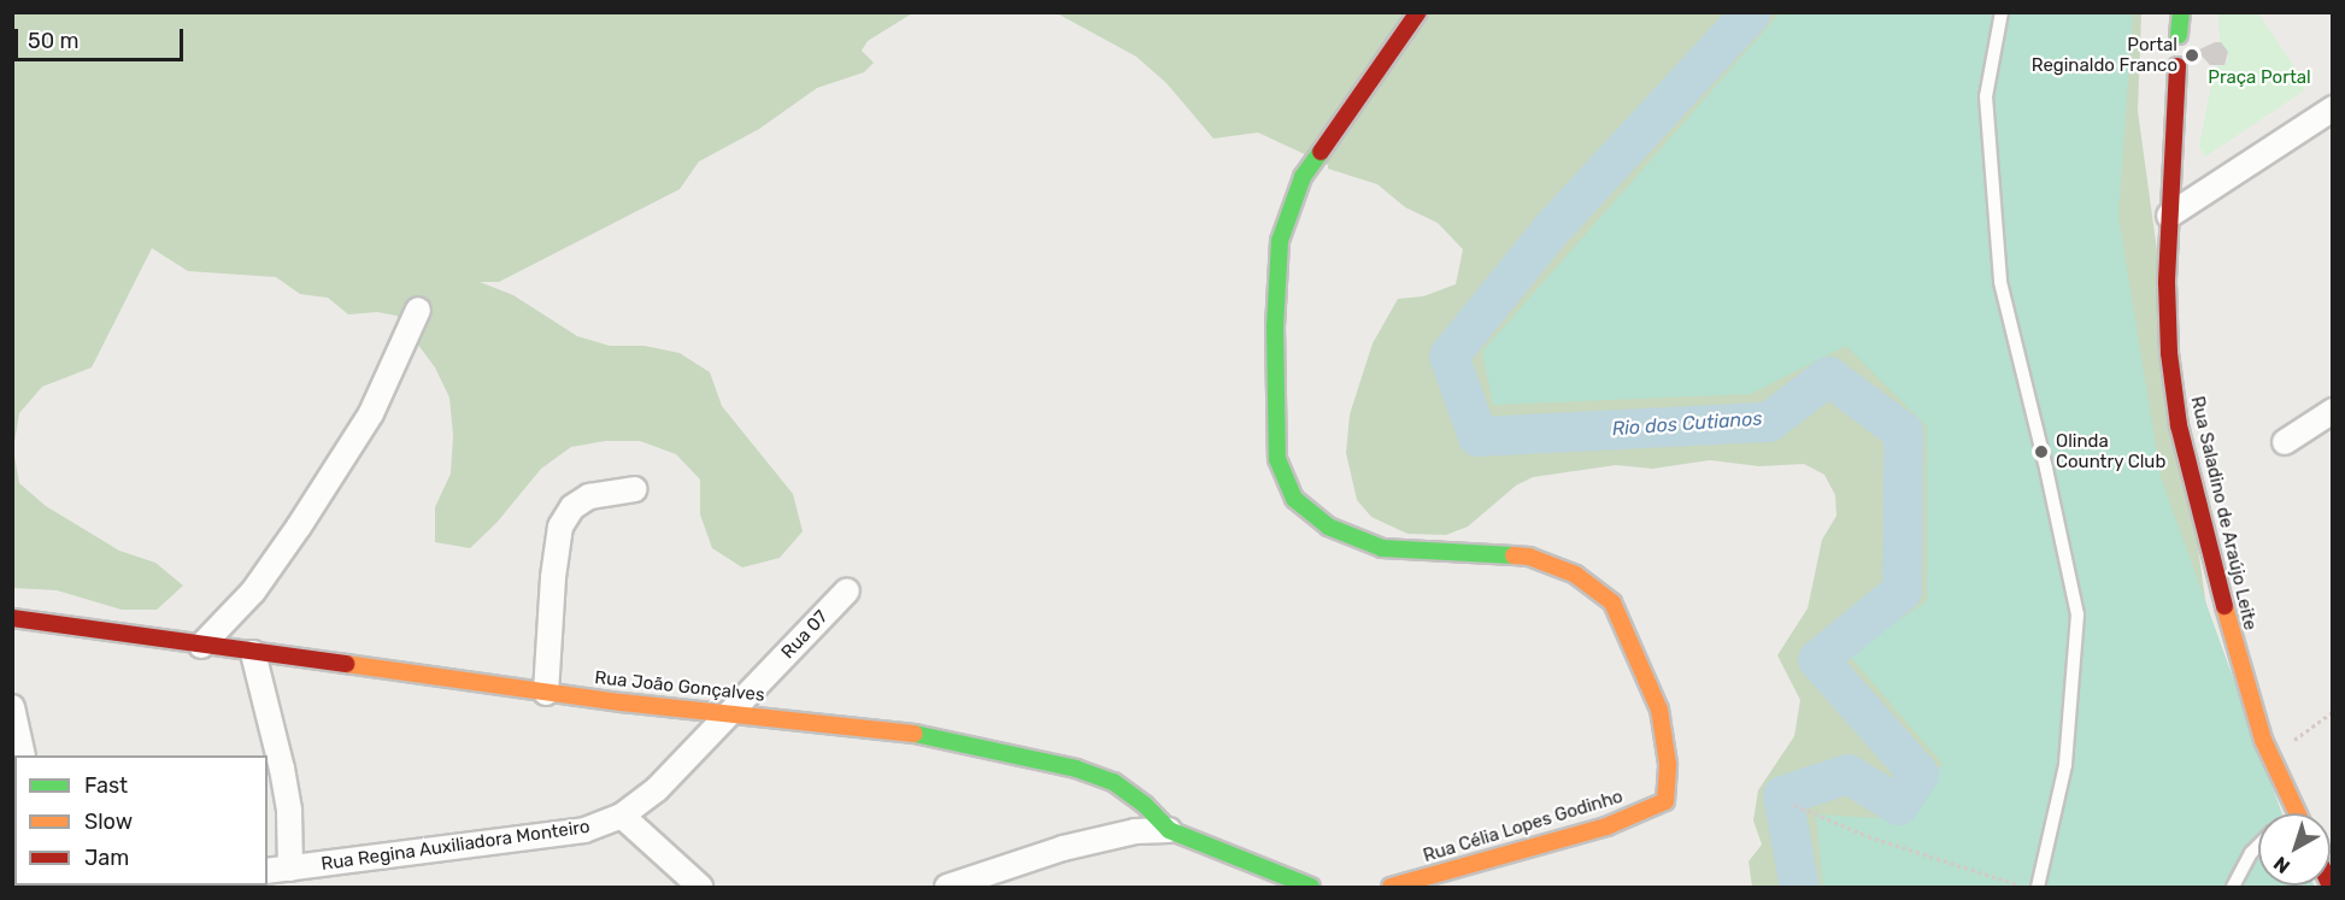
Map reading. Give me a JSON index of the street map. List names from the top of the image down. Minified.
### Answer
{"streets":{"street":["Rua Saladino de Araújo Leite","Rua 07","Rua João Gonçalves","Rua Célia Lopes Godinho","Rua Regina Auxiliadora Monteiro"]},"crossings":[["Rua 07","Rua João Gonçalves"],["Rua 07","Rua Regina Auxiliadora Monteiro"],["Rua João Gonçalves","Rua Regina Auxiliadora Monteiro"]],"water":["Rio dos Cutianos"],"parks":["Praça Portal"],"places":["Portal Reginaldo Franco","Olinda Country Club"],"legend":["Fast","Slow","Jam"],"scale_bar":"50 m","north":"bottom left"}
